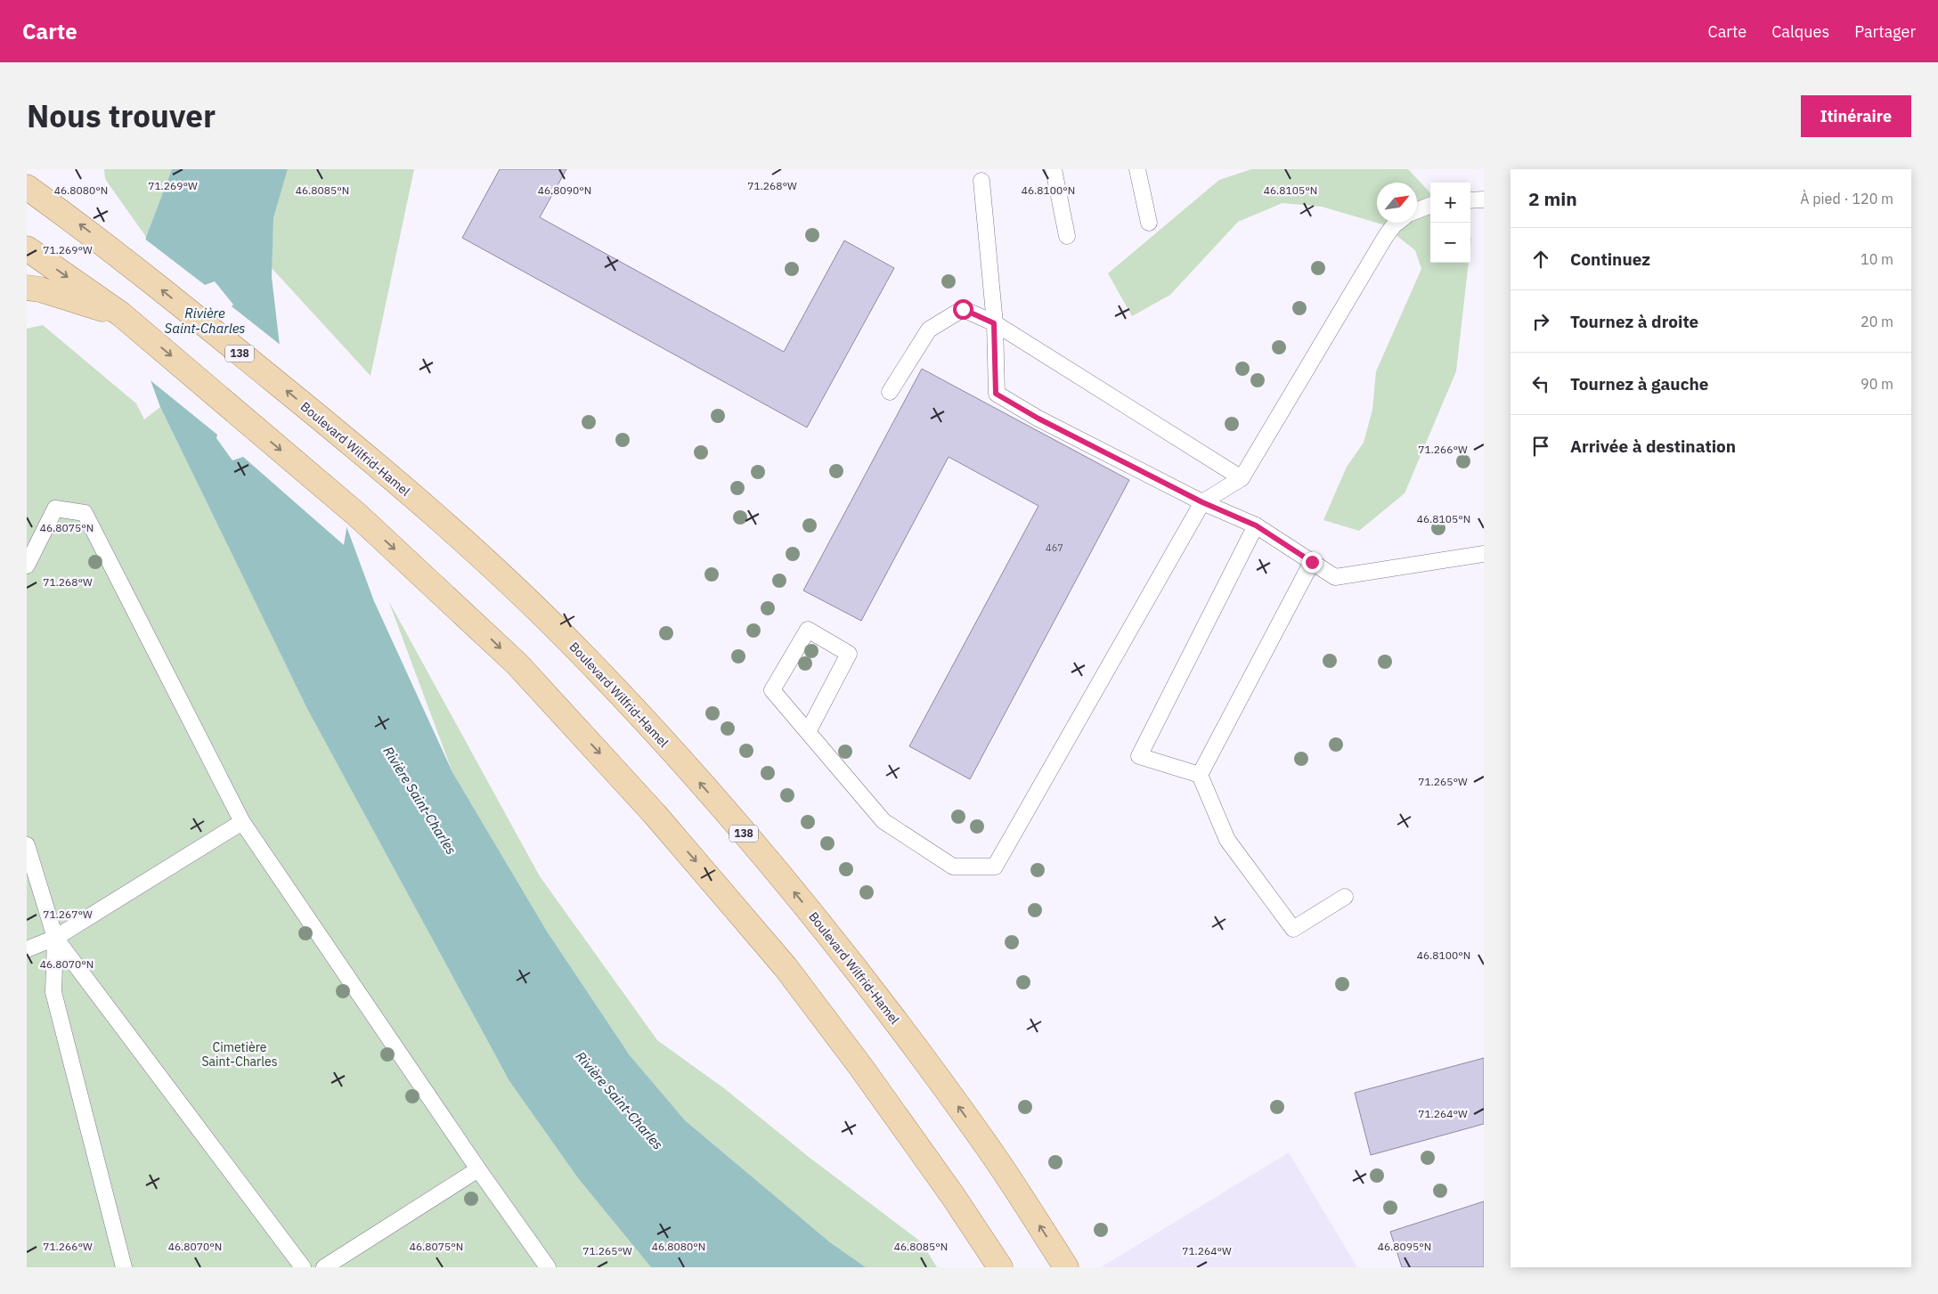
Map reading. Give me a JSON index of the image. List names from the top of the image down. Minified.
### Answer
{"streets":{"main road":["138","Boulevard Wilfrid-Hamel"]},"water":["Rivière Saint-Charles"],"parks":["Cimetière Saint-Charles"],"house_numbers":["467"],"north":"top right","page":{"header":"Carte","nav":["Carte","Calques","Partager"],"title":"Nous trouver","buttons":"Itinéraire","heading":["2 min","À pied · 120 m"],"map_buttons":["+","−"],"list":[["Continuez","10 m"],["Tournez à droite","20 m"],["Tournez à gauche","90 m"],"Arrivée à destination"]},"coordinates":["71.269°W","71.268°W","46.8080°N","46.8085°N","46.8090°N","46.8100°N","46.8105°N","71.266°W","46.8075°N","71.265°W","71.267°W","46.8070°N","71.264°W","46.8095°N"]}
